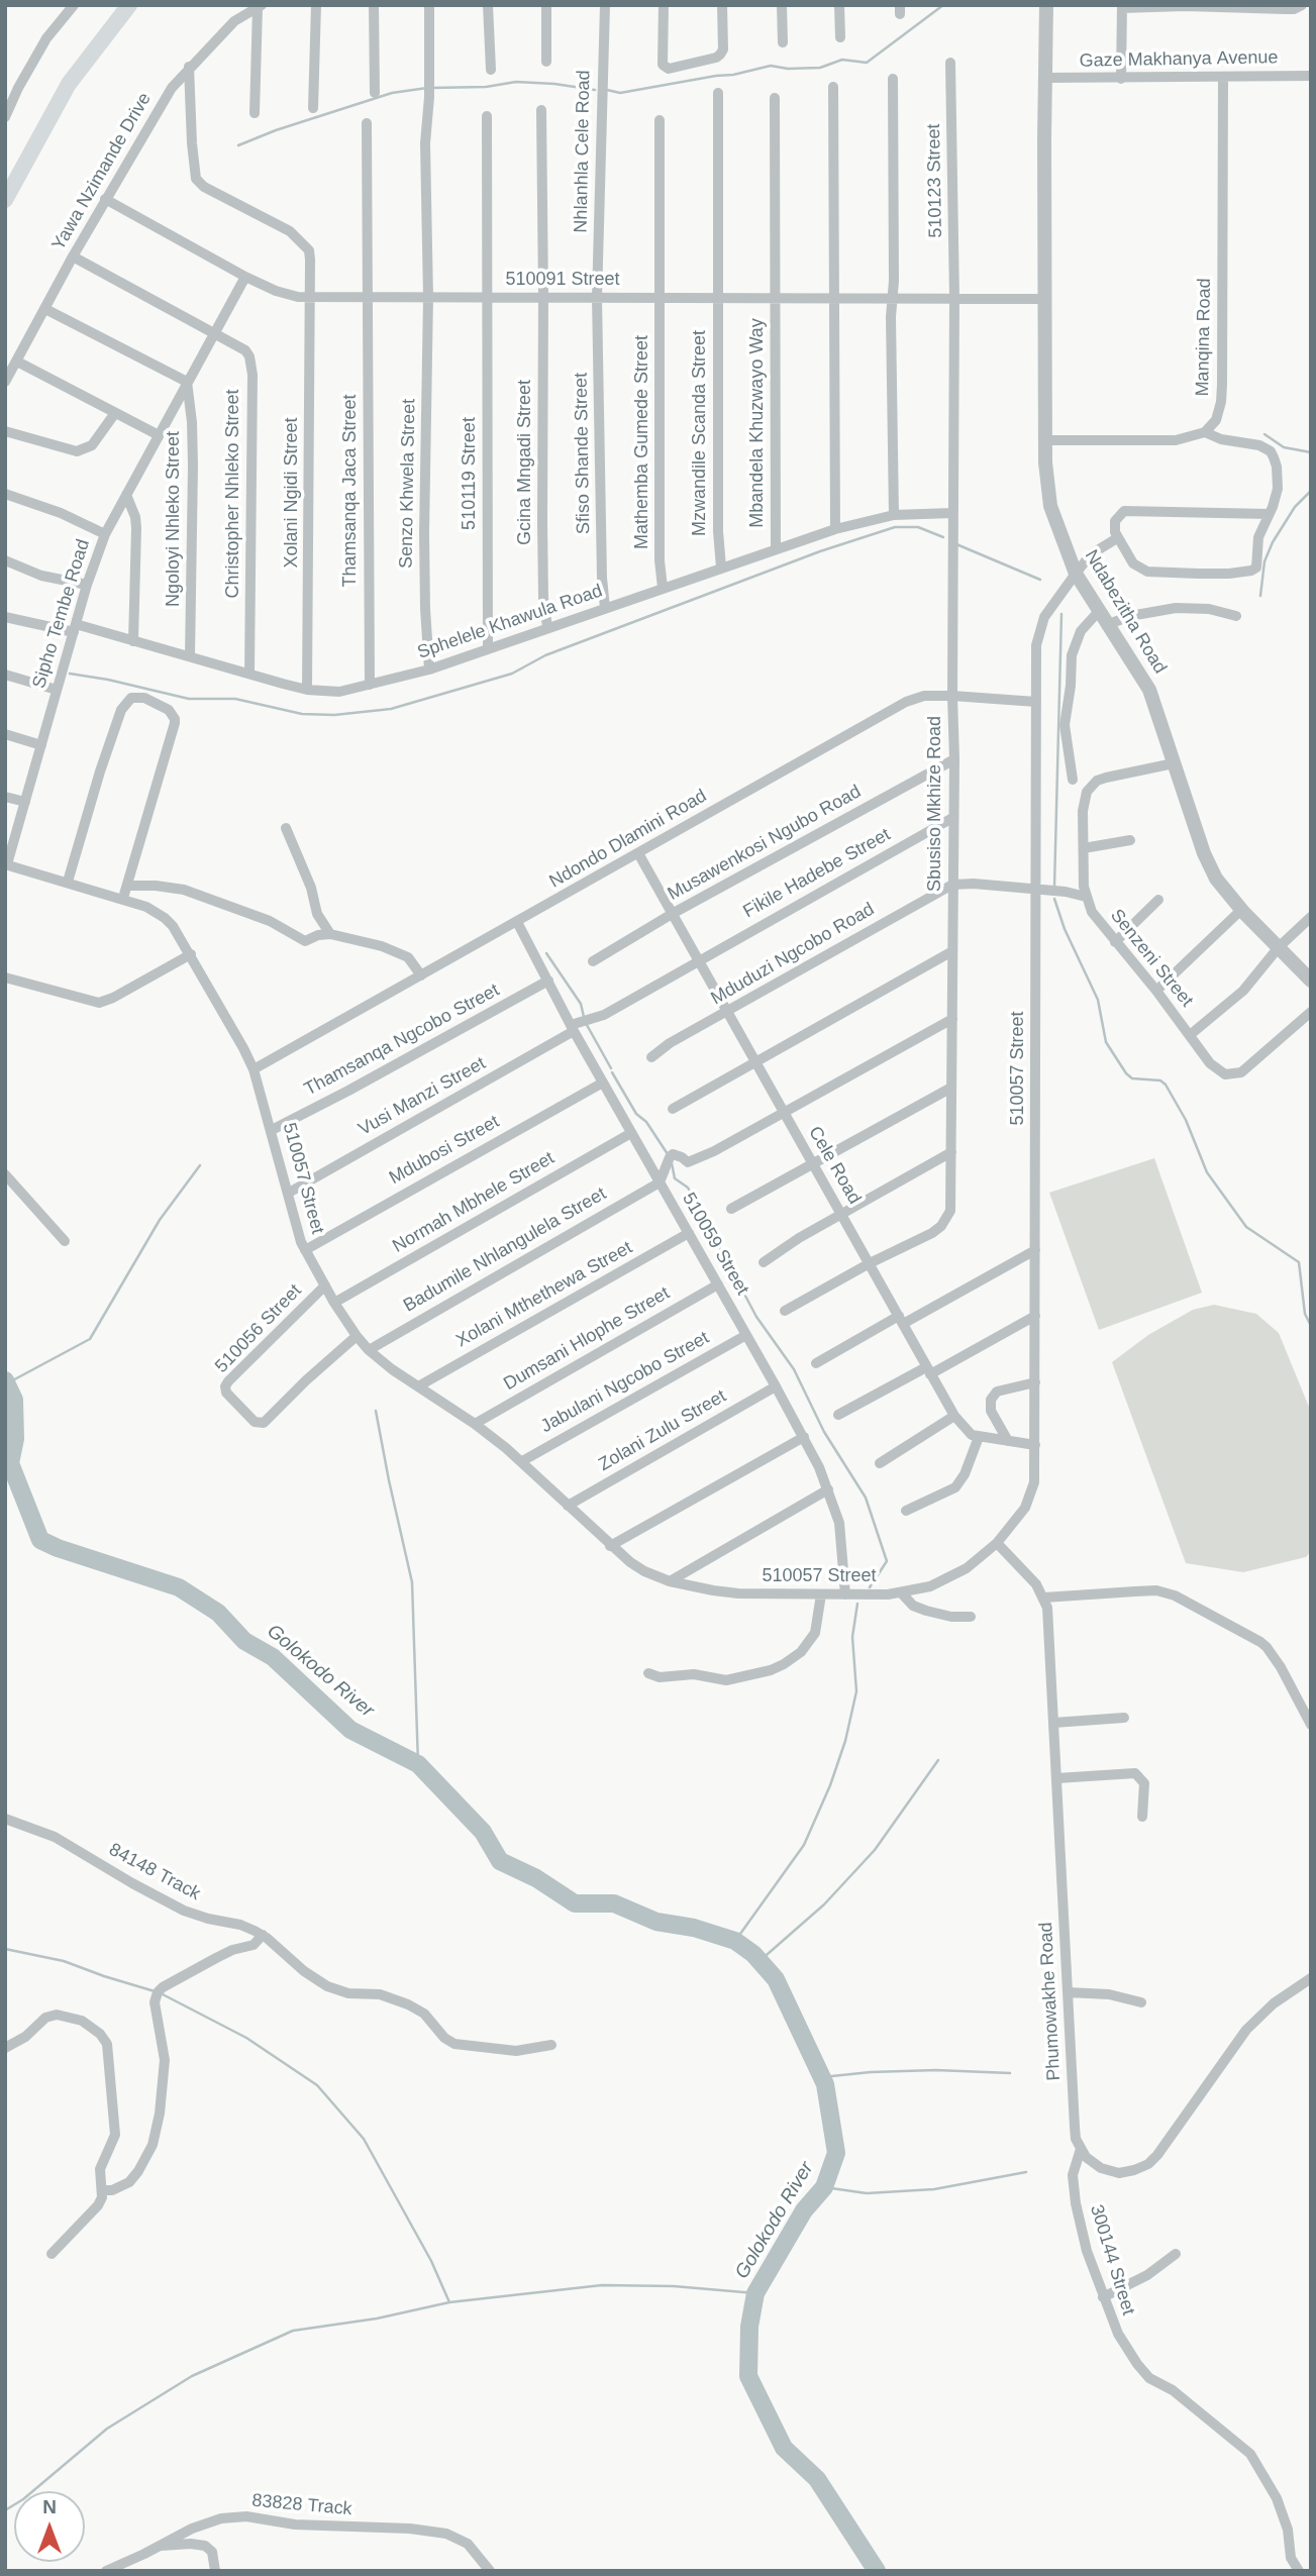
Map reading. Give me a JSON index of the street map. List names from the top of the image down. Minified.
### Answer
{"streets":{"street":["Gaze Makhanya Avenue","Nhlanhla Cele Road","Yawa Nzimande Drive","510123 Street","510091 Street","Manqina Road","Mbandela Khuzwayo Way","Mzwandile Scanda Street","Mathemba Gumede Street","Sfiso Shande Street","Gcina Mngadi Street","510119 Street","Senzo Khwela Street","Thamsanqa Jaca Street","Xolani Ngidi Street","Christopher Nhleko Street","Ngoloyi Nhleko Street","Ndabezitha Road","Sipho Tembe Road","Sphelele Khawula Road","Sbusiso Mkhize Road","Ndondo Dlamini Road","Musawenkosi Ngubo Road","Fikile Hadebe Street","Mduduzi Ngcobo Road","Senzeni Street","Thamsanqa Ngcobo Street","510057 Street","Vusi Manzi Street","Mdubosi Street","Cele Road","Normah Mbhele Street","510059 Street","Badumile Nhlangulela Street","Xolani Mthethewa Street","510056 Street","Dumsani Hlophe Street","Jabulani Ngcobo Street","Zolani Zulu Street","84148 Track","Phumowakhe Road","300144 Street","83828 Track"]},"crossings":[["Gaze Makhanya Avenue","Manqina Road"],["Gaze Makhanya Avenue","Ndabezitha Road"],["Nhlanhla Cele Road","510091 Street"],["Nhlanhla Cele Road","Sfiso Shande Street"],["Yawa Nzimande Drive","510091 Street"],["Yawa Nzimande Drive","Xolani Ngidi Street"],["Yawa Nzimande Drive","Christopher Nhleko Street"],["510123 Street","510091 Street"],["510123 Street","Sbusiso Mkhize Road"],["510091 Street","Mbandela Khuzwayo Way"],["510091 Street","Mzwandile Scanda Street"],["510091 Street","Mathemba Gumede Street"],["510091 Street","Sfiso Shande Street"],["510091 Street","Gcina Mngadi Street"],["510091 Street","510119 Street"],["510091 Street","Senzo Khwela Street"],["510091 Street","Thamsanqa Jaca Street"],["510091 Street","Xolani Ngidi Street"],["510091 Street","Ndabezitha Road"],["510091 Street","Sipho Tembe Road"],["510091 Street","Sbusiso Mkhize Road"],["Mbandela Khuzwayo Way","Sphelele Khawula Road"],["Mzwandile Scanda Street","Sphelele Khawula Road"],["Mathemba Gumede Street","Sphelele Khawula Road"],["Sfiso Shande Street","Sphelele Khawula Road"],["Gcina Mngadi Street","Sphelele Khawula Road"],["510119 Street","Sphelele Khawula Road"],["Senzo Khwela Street","Sphelele Khawula Road"],["Thamsanqa Jaca Street","Sphelele Khawula Road"],["Xolani Ngidi Street","Sphelele Khawula Road"],["Christopher Nhleko Street","Sipho Tembe Road"],["Christopher Nhleko Street","Sphelele Khawula Road"],["Ngoloyi Nhleko Street","Sipho Tembe Road"],["Ngoloyi Nhleko Street","Sphelele Khawula Road"],["Ndabezitha Road","Senzeni Street"],["Ndabezitha Road","510057 Street"],["Sipho Tembe Road","Sphelele Khawula Road"],["Sipho Tembe Road","510057 Street"],["Sphelele Khawula Road","Sbusiso Mkhize Road"],["Sbusiso Mkhize Road","Ndondo Dlamini Road"],["Sbusiso Mkhize Road","Musawenkosi Ngubo Road"],["Sbusiso Mkhize Road","Fikile Hadebe Street"],["Sbusiso Mkhize Road","Mduduzi Ngcobo Road"],["Sbusiso Mkhize Road","Cele Road"],["Ndondo Dlamini Road","510057 Street"],["Ndondo Dlamini Road","Cele Road"],["Ndondo Dlamini Road","510059 Street"],["Musawenkosi Ngubo Road","Cele Road"],["Fikile Hadebe Street","Cele Road"],["Mduduzi Ngcobo Road","Cele Road"],["Thamsanqa Ngcobo Street","510057 Street"],["Thamsanqa Ngcobo Street","510059 Street"],["510057 Street","Vusi Manzi Street"],["510057 Street","Mdubosi Street"],["510057 Street","Normah Mbhele Street"],["510057 Street","510059 Street"],["510057 Street","Badumile Nhlangulela Street"],["510057 Street","Xolani Mthethewa Street"],["510057 Street","510056 Street"],["510057 Street","Dumsani Hlophe Street"],["510057 Street","Jabulani Ngcobo Street"],["510057 Street","Zolani Zulu Street"],["Vusi Manzi Street","510059 Street"],["Mdubosi Street","510059 Street"],["Normah Mbhele Street","510059 Street"],["510059 Street","Badumile Nhlangulela Street"],["510059 Street","Xolani Mthethewa Street"],["510059 Street","Dumsani Hlophe Street"],["510059 Street","Jabulani Ngcobo Street"],["510059 Street","Zolani Zulu Street"],["Phumowakhe Road","300144 Street"]],"water":["Golokodo River"],"north":"top"}
